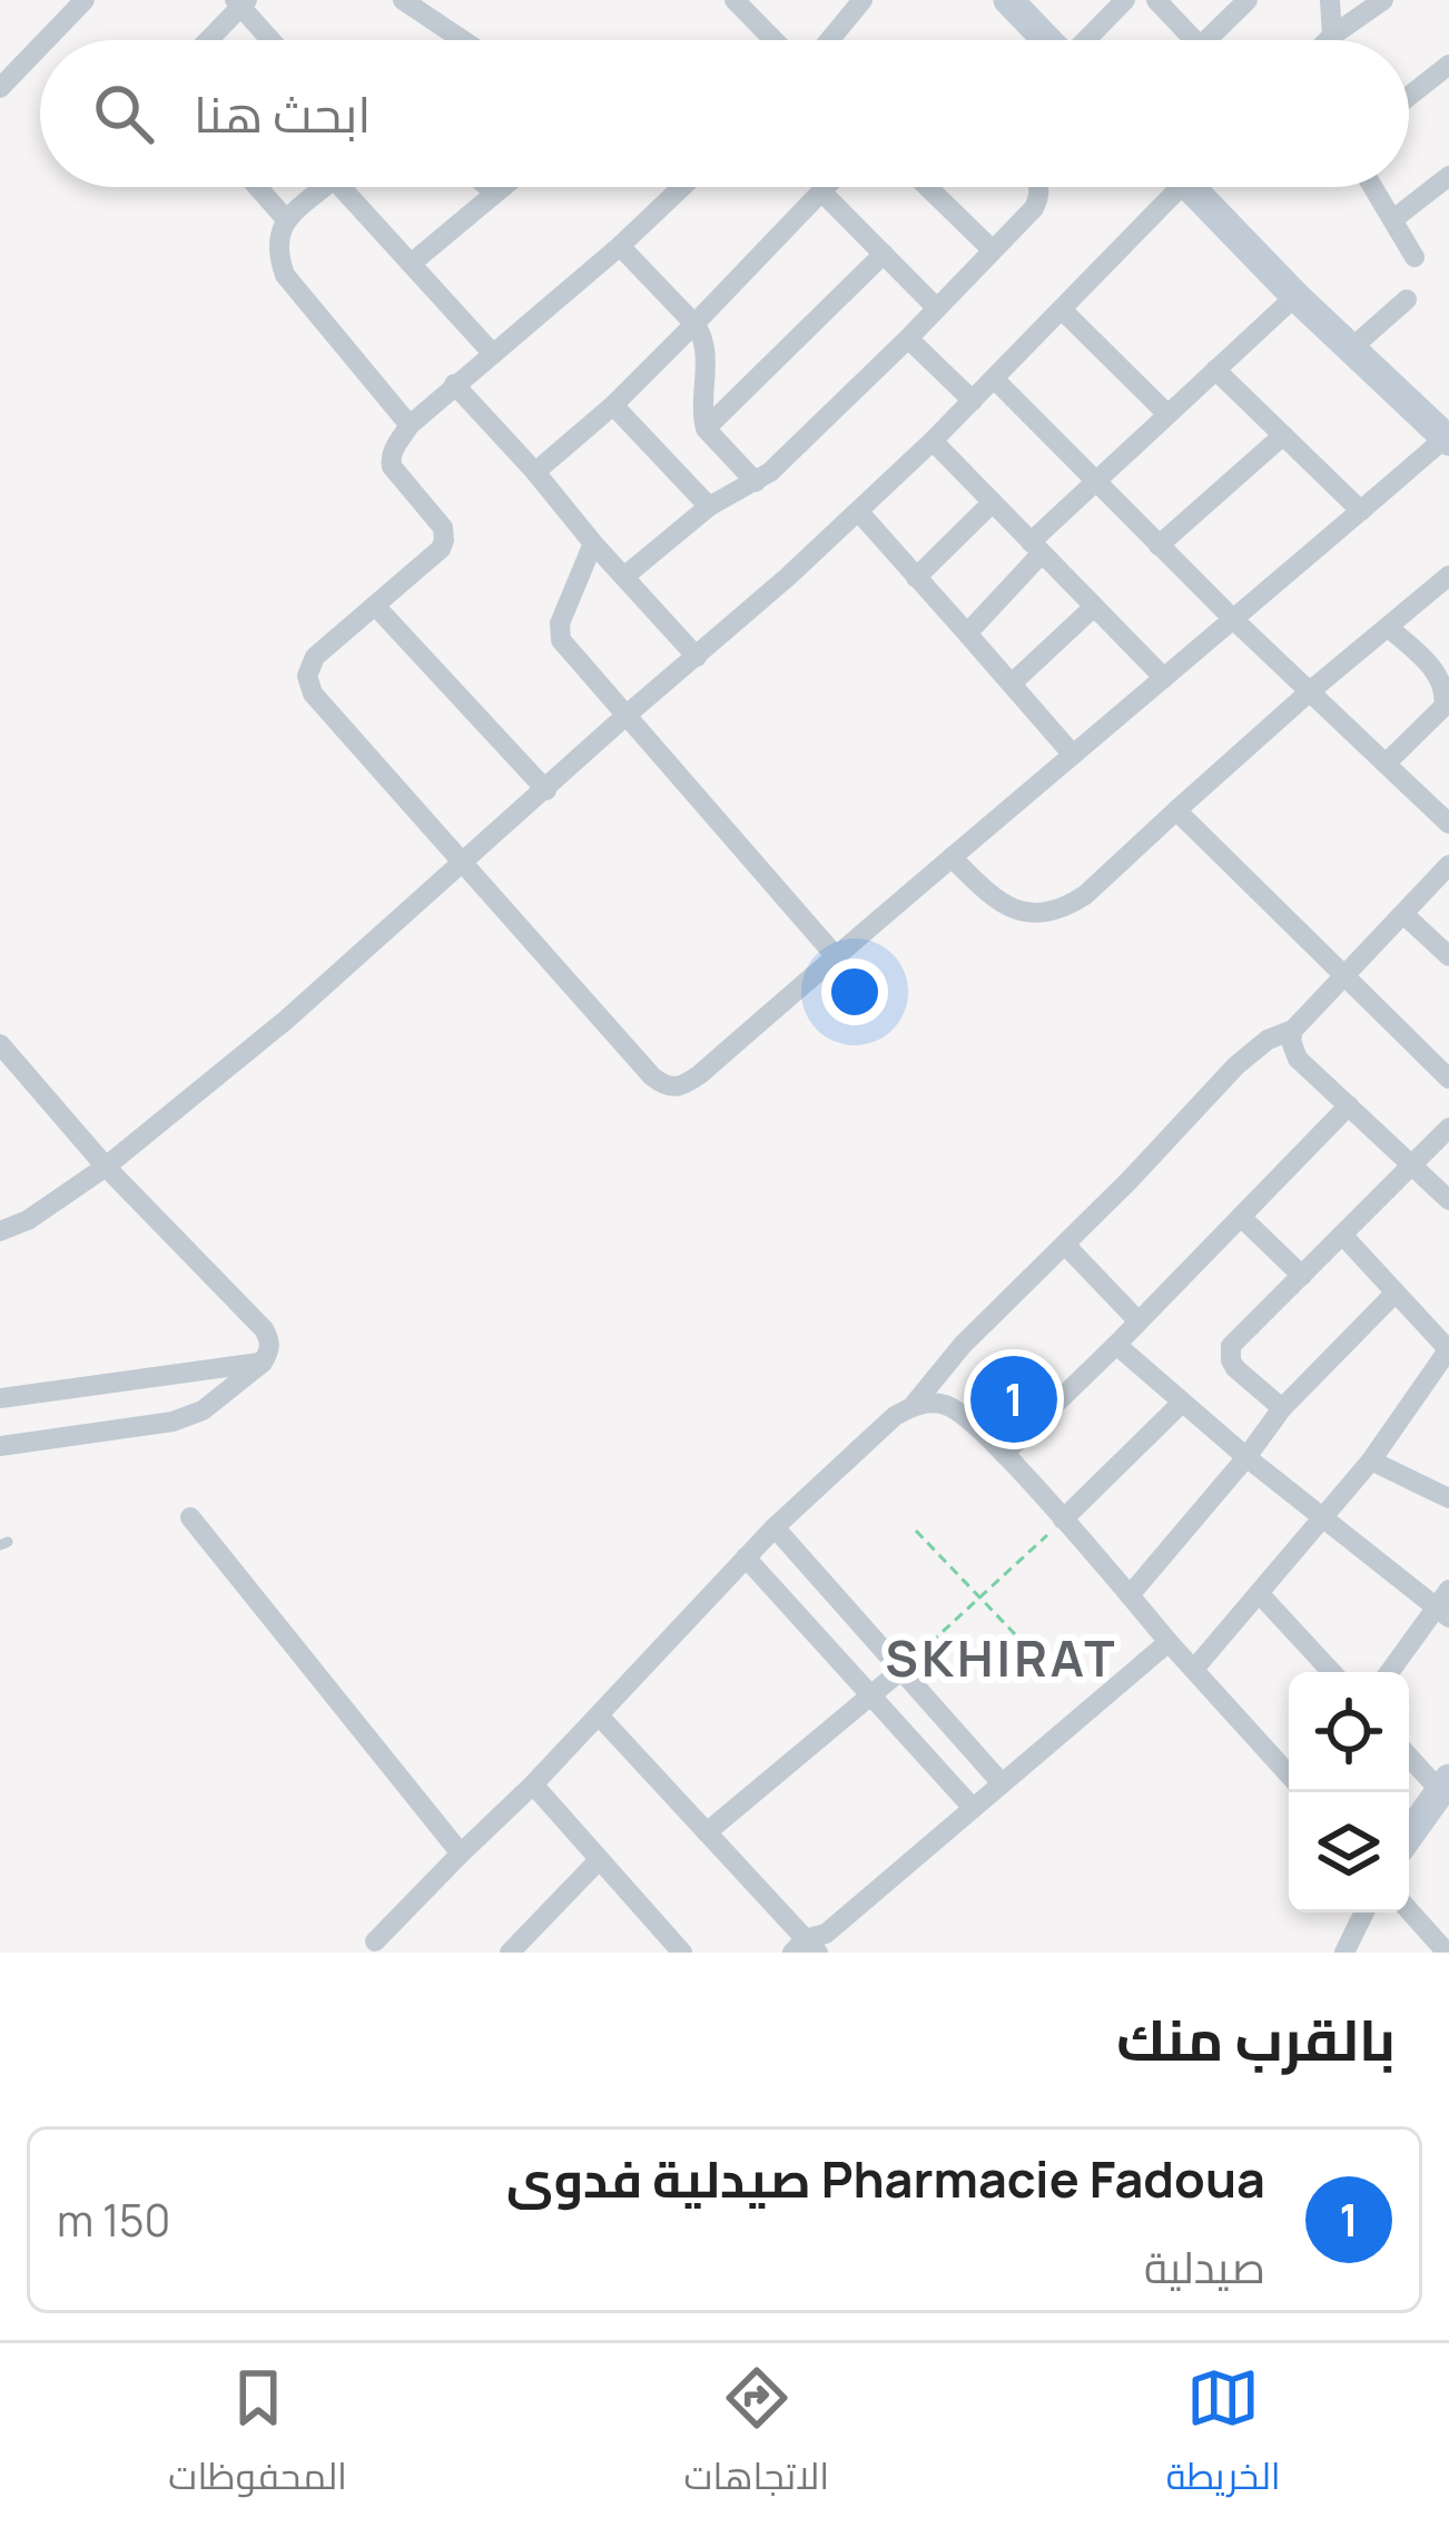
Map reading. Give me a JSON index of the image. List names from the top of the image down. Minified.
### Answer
{"districts":["SKHIRAT"],"page":{"search":"ابحث هنا","pins":"1","heading":"بالقرب منك","list":[{"mark":"1","name":"Pharmacie Fadoua صيدلية فدوى","note":"صيدلية","value":"150 m"}],"nav":["الخريطة","الاتجاهات","المحفوظات"]}}
